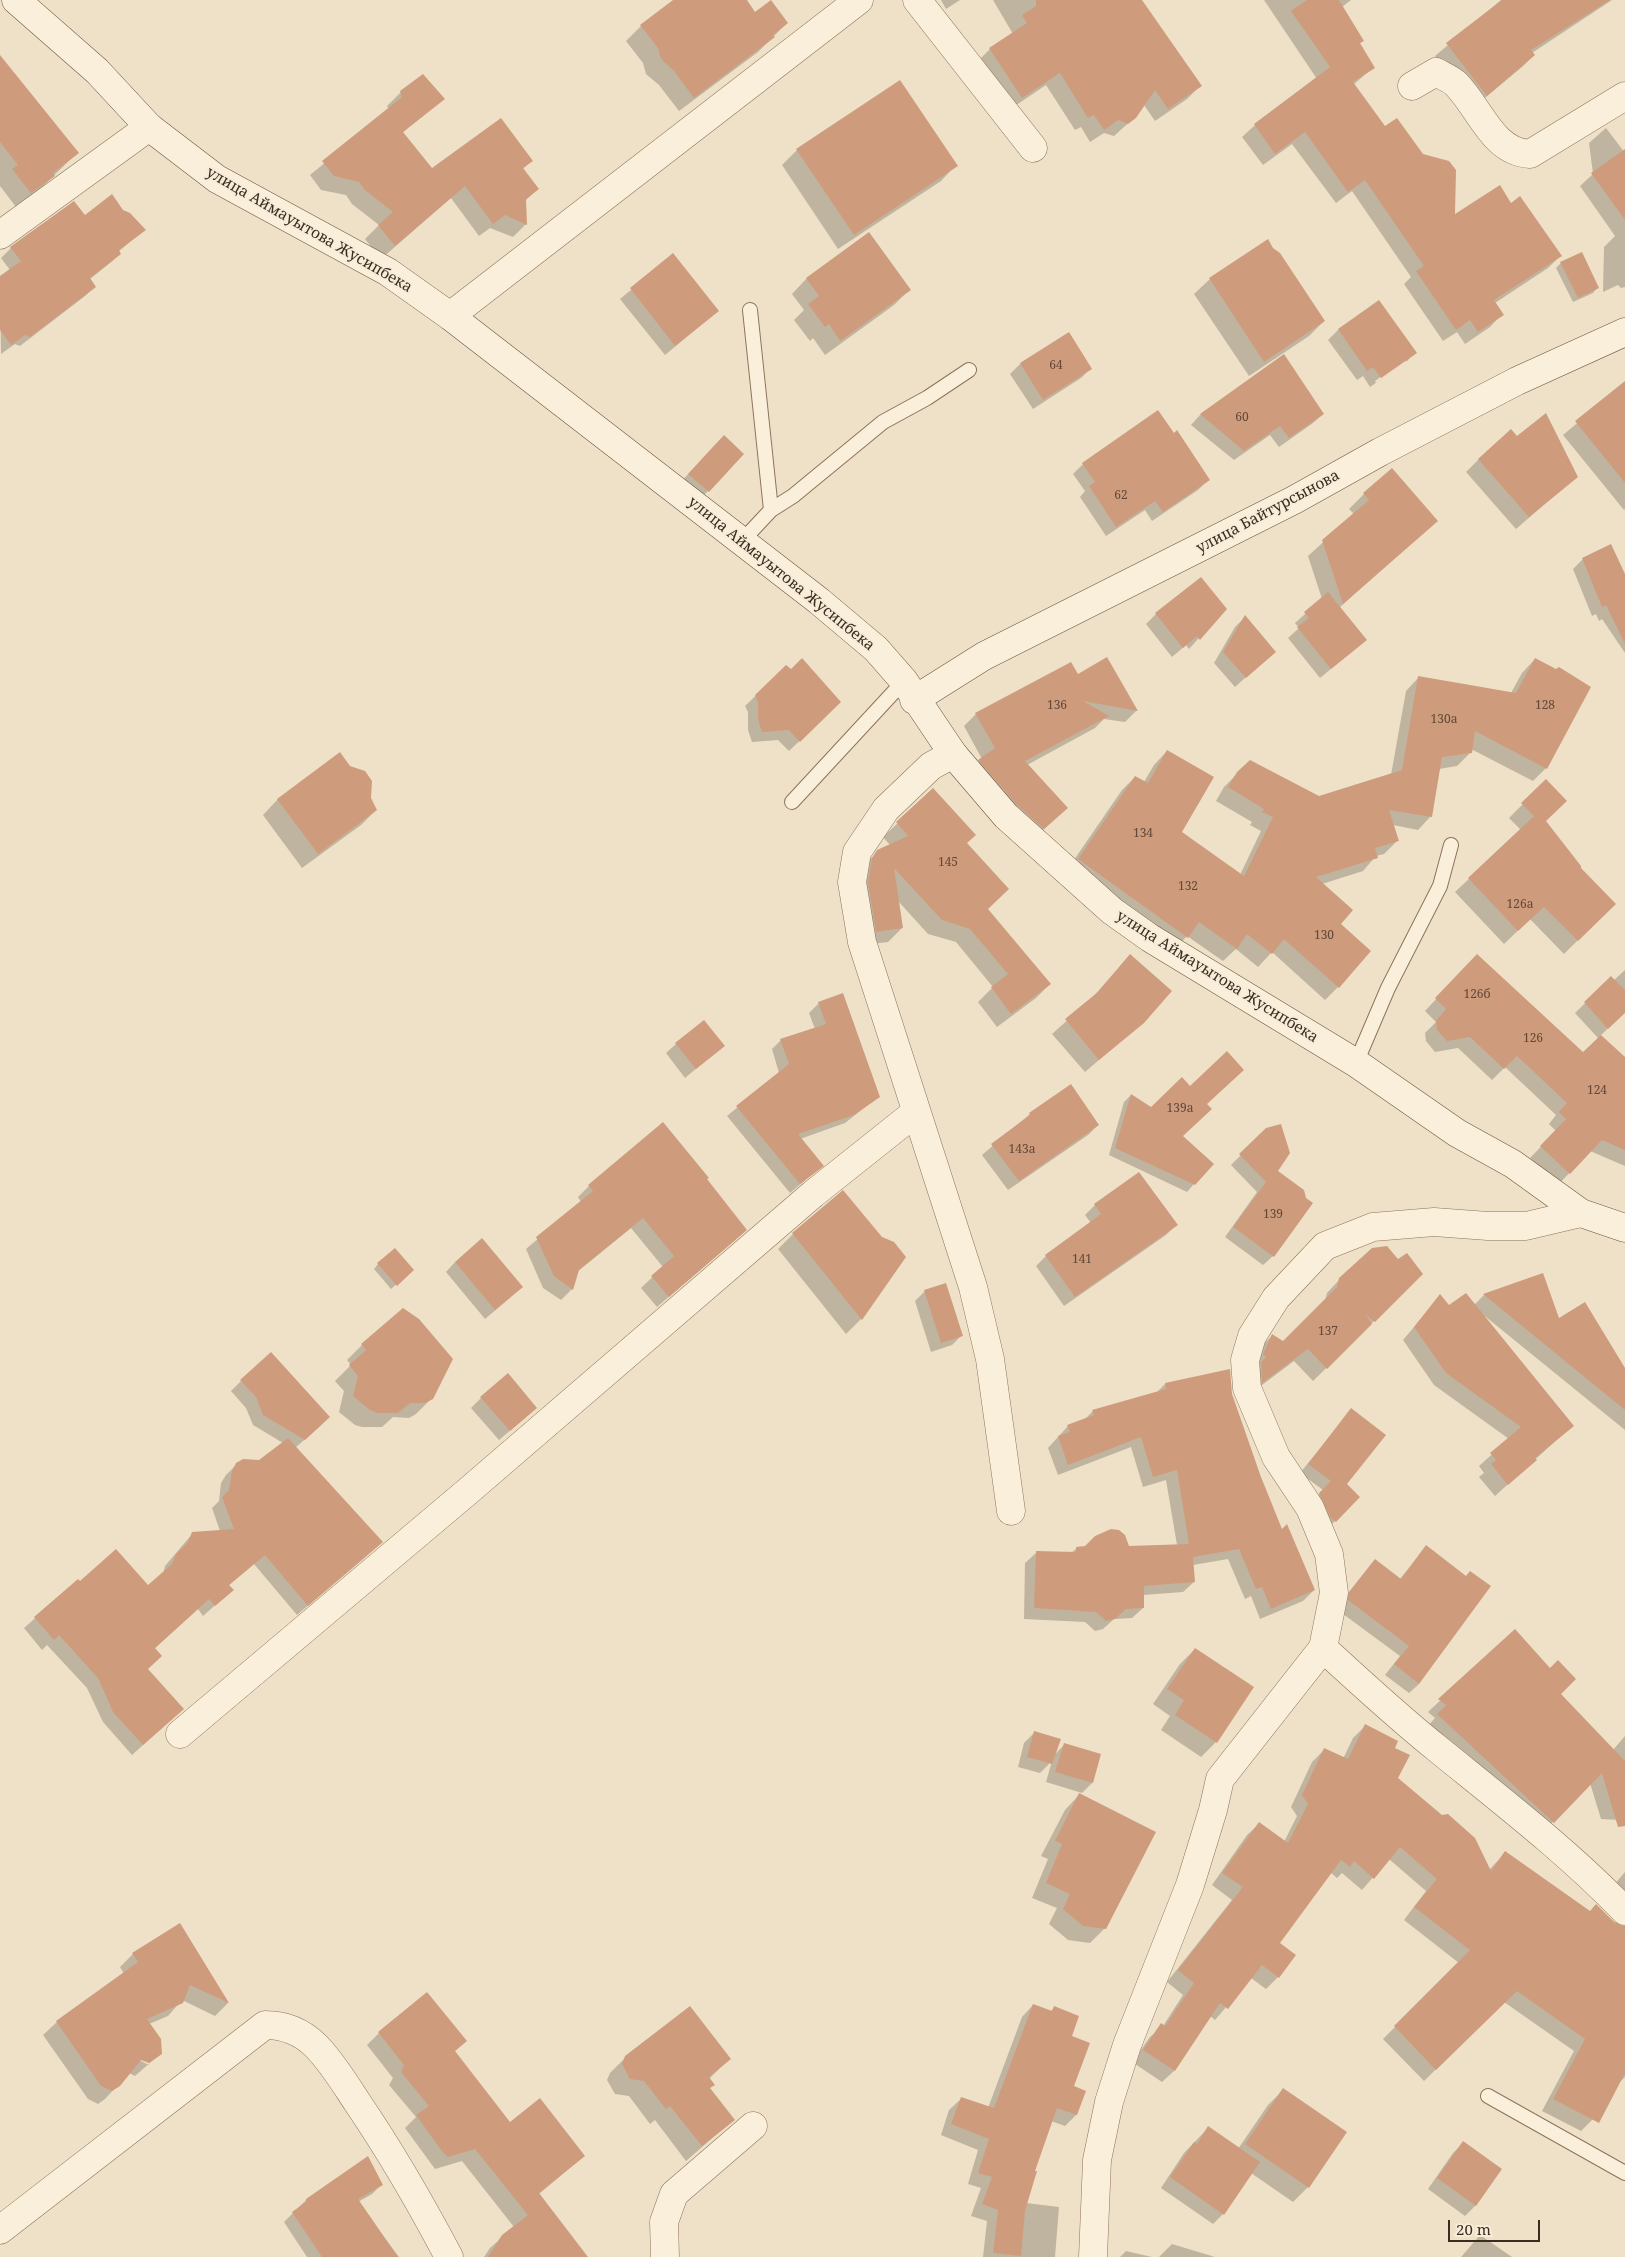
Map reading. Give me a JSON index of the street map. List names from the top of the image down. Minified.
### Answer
{"streets":{"street":["улица Аймауытова Жусипбека","улица Байтурсынова"]},"crossings":[["улица Аймауытова Жусипбека","улица Байтурсынова"]],"house_numbers":["64","60","62","136","128","130а","134","145","132","126а","130","126б","126","124","139а","143а","139","141","137"],"scale_bar":"20 m"}
